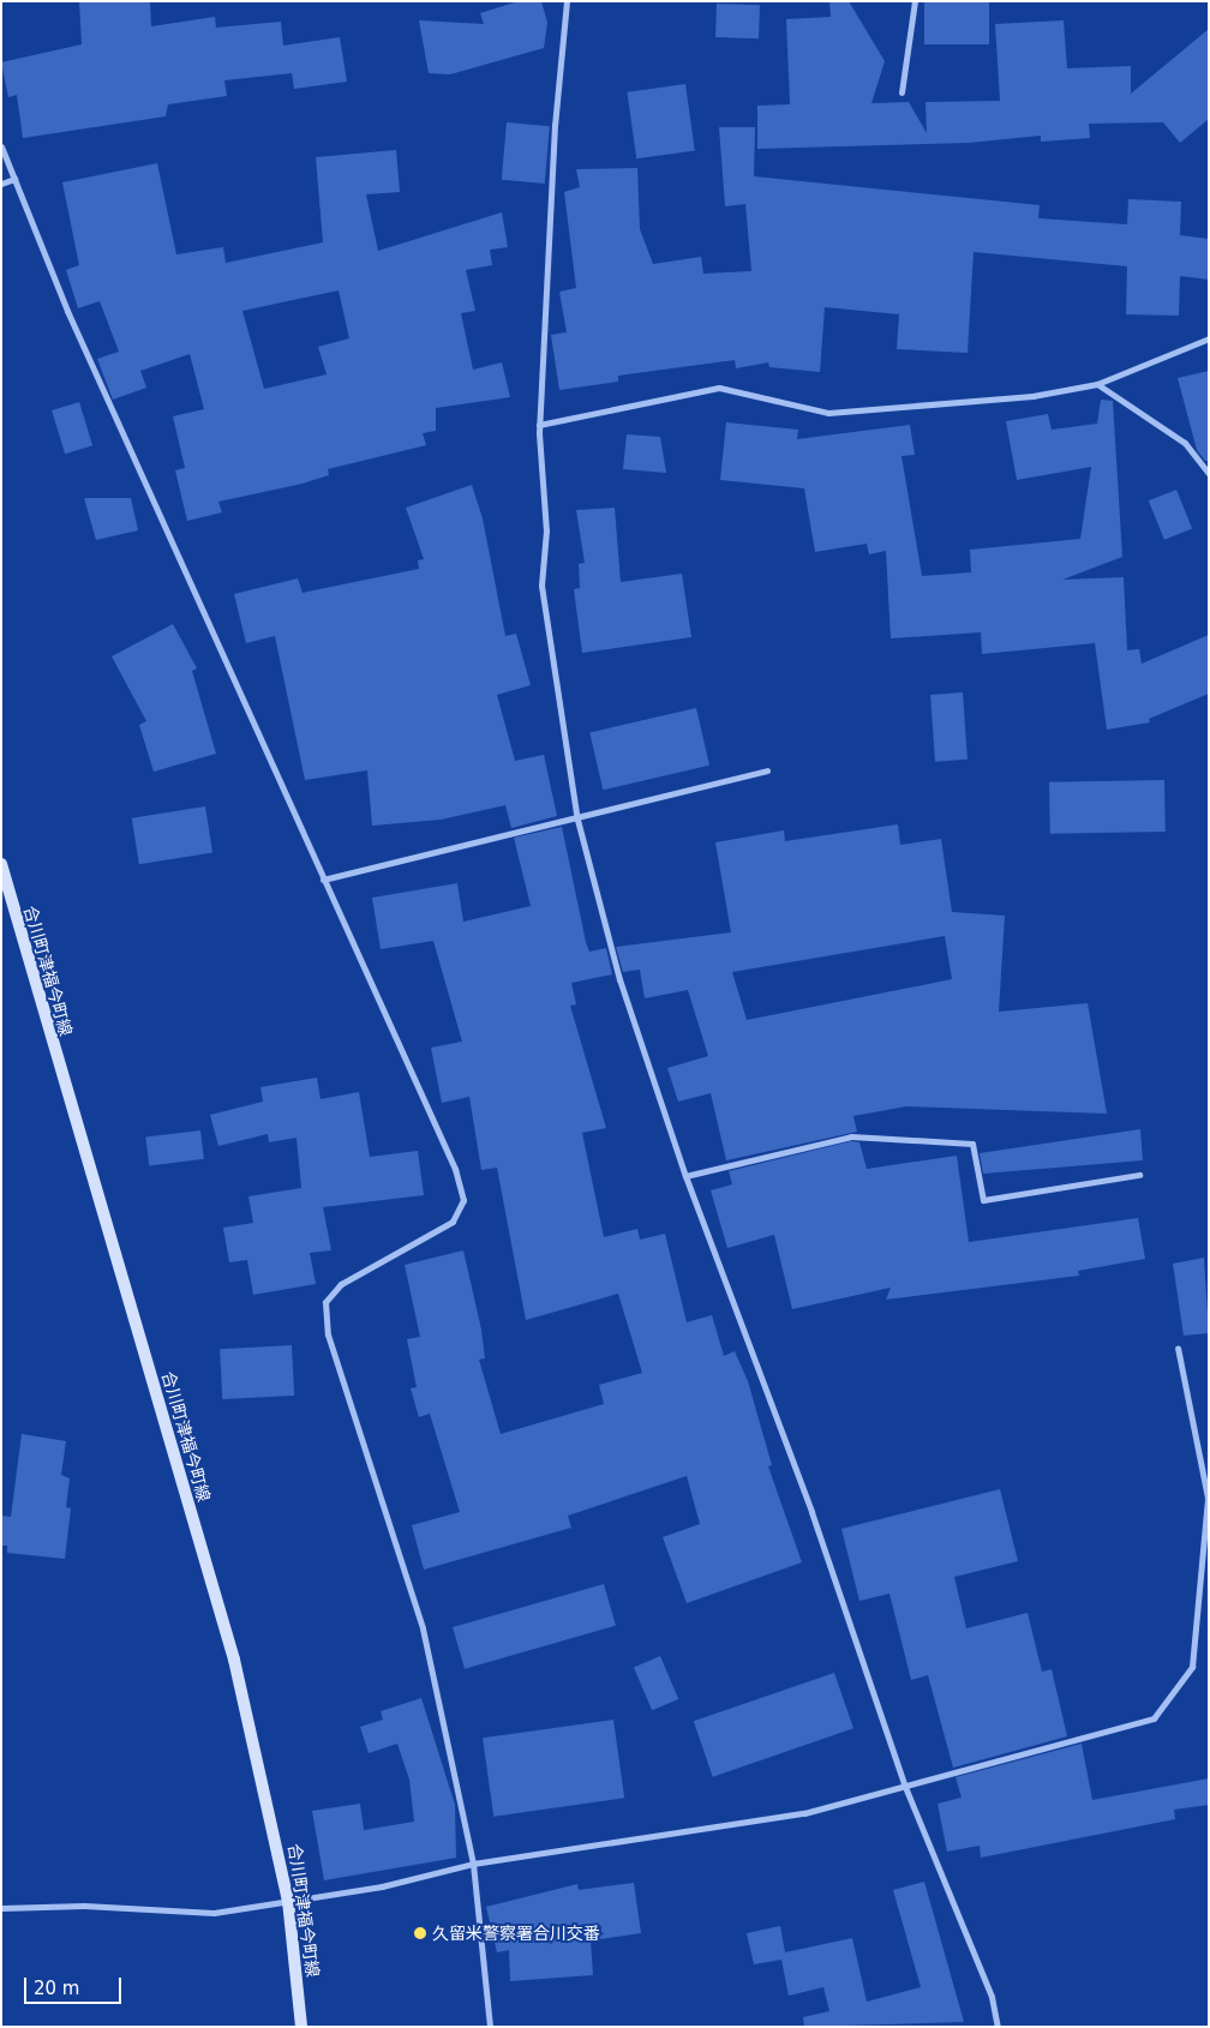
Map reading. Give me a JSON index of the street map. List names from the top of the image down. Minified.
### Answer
{"streets":{"street":["合川町津福今町線"]},"places":["久留米警察署合川交番"],"scale_bar":"20 m"}
